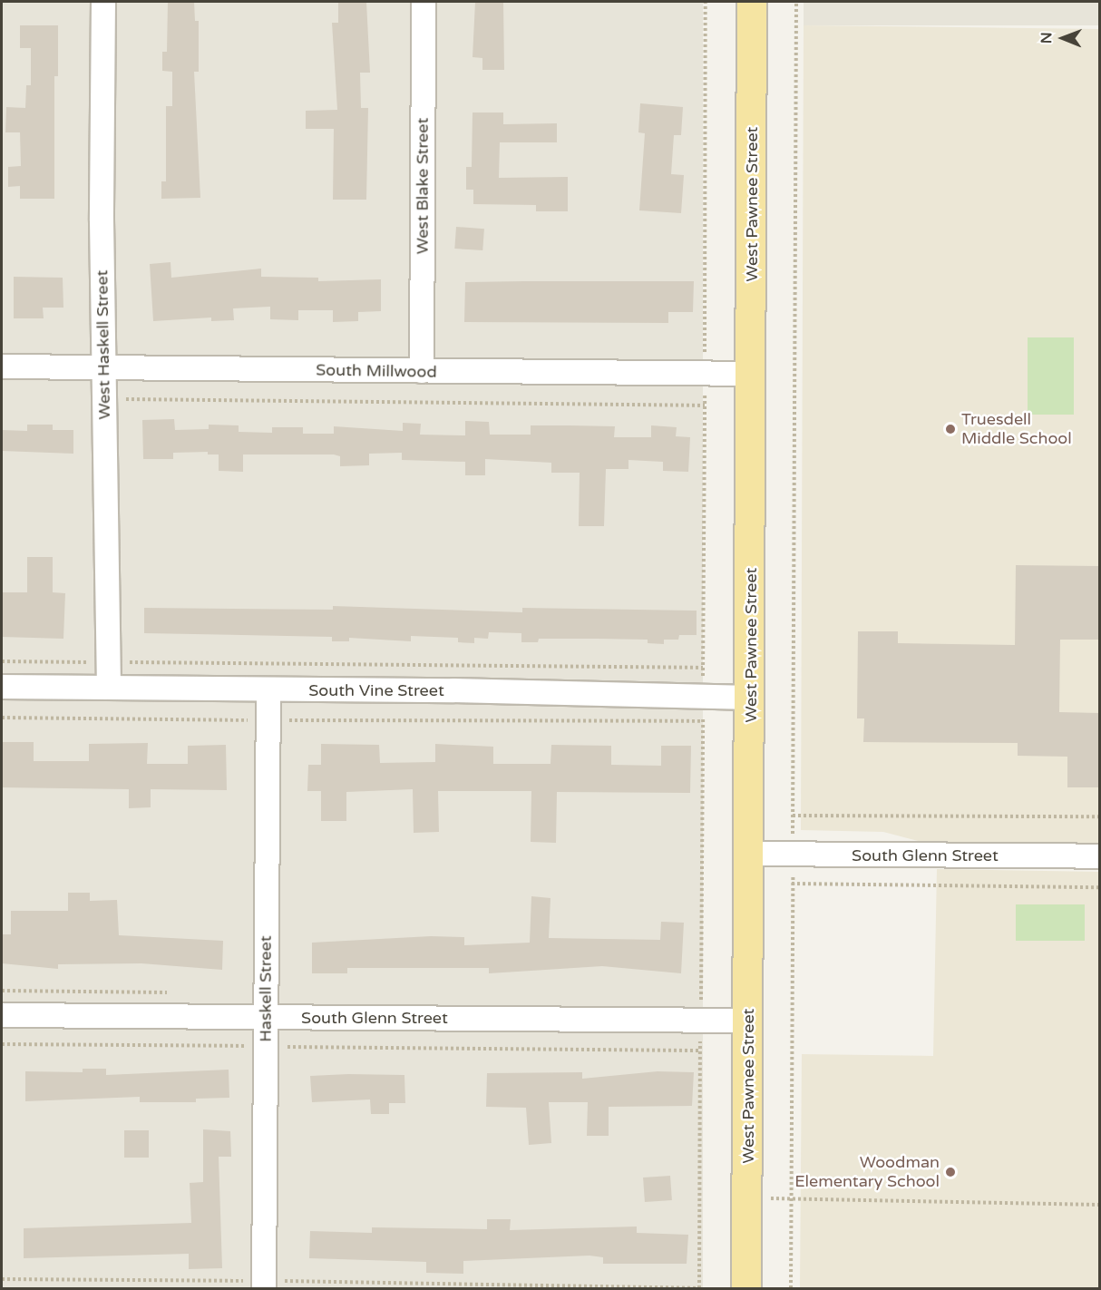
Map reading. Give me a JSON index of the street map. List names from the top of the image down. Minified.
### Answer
{"streets":{"main road":["West Pawnee Street"],"street":["West Blake Street","West Haskell Street","South Millwood","South Vine Street","South Glenn Street","Haskell Street"]},"crossings":[["West Blake Street","South Millwood"],["West Pawnee Street","South Millwood"],["West Pawnee Street","South Vine Street"],["West Pawnee Street","South Glenn Street"],["West Haskell Street","South Millwood"],["West Haskell Street","South Vine Street"],["South Vine Street","Haskell Street"],["South Glenn Street","Haskell Street"]],"places":["Truesdell Middle School","Woodman Elementary School"],"north":"left"}
